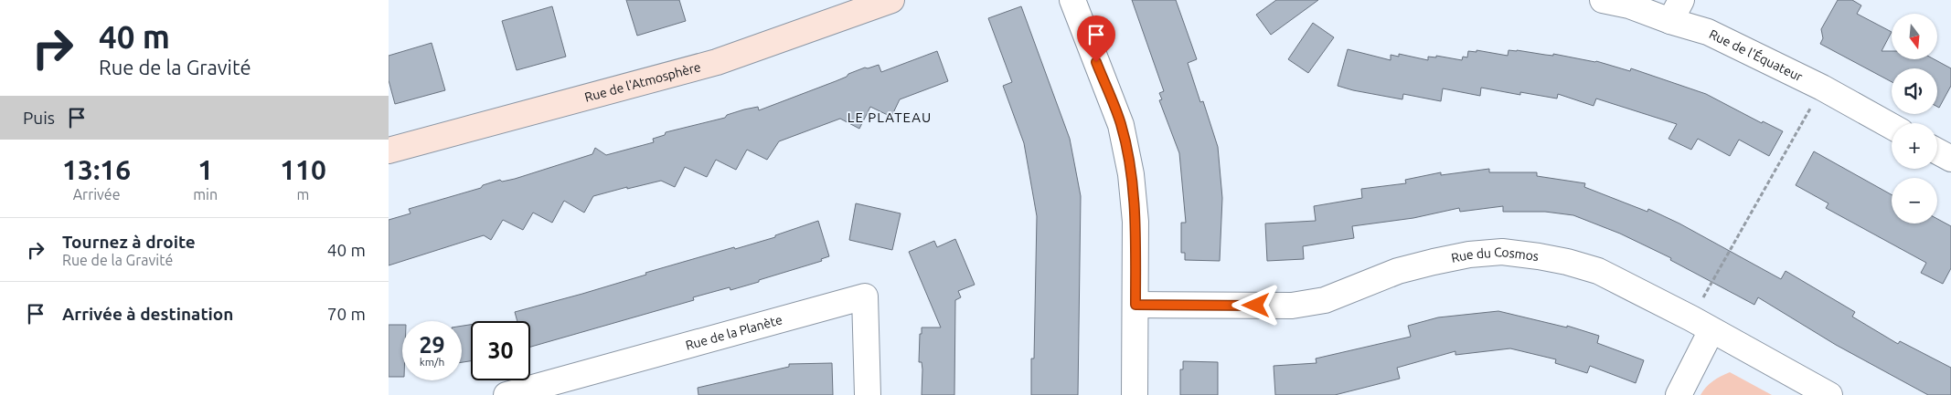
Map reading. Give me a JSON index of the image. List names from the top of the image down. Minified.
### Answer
{"streets":{"street":["Rue de l'Équateur","Rue de l'Atmosphère","Rue du Cosmos","Rue de la Planète"]},"districts":["LE PLATEAU"],"north":"bottom","page":{"turn":["40 m","Rue de la Gravité"],"map_buttons":["+","−"],"then":"Puis","eta":["13:16","Arrivée","1","min","110","m"],"list":[{"name":"Tournez à droite","note":"Rue de la Gravité","value":"40 m"},{"name":"Arrivée à destination","value":"70 m"}],"speed":"29 km/h","limit":"30"}}
